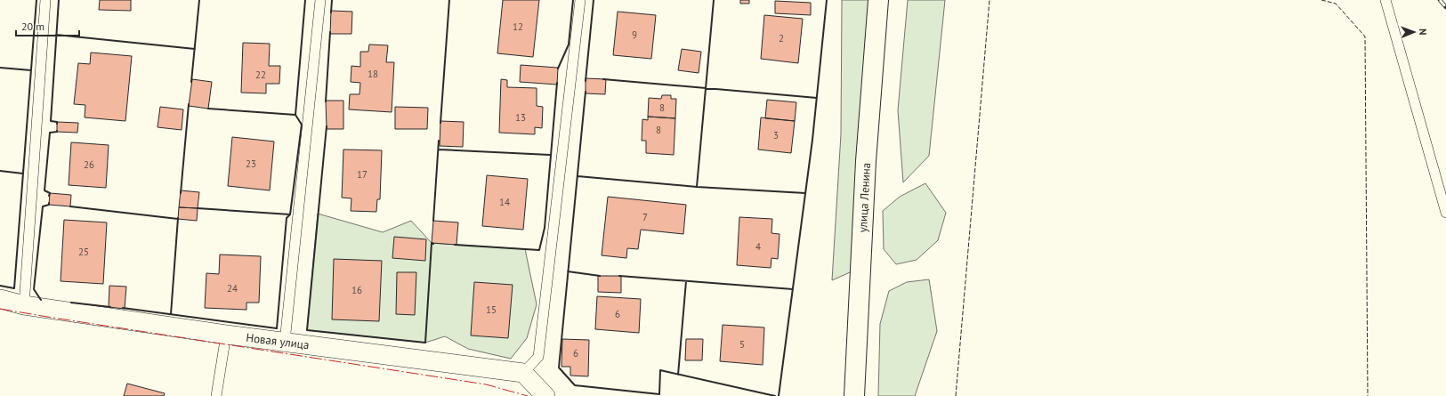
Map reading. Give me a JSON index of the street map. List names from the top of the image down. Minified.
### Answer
{"streets":{"main road":["улица Ленина"],"street":["Новая улица"]},"house_numbers":["12","9","2","18","22","8","13","8","3","23","26","17","14","7","4","25","24","16","15","6","5","6"],"scale_bar":"20 m","north":"right"}
